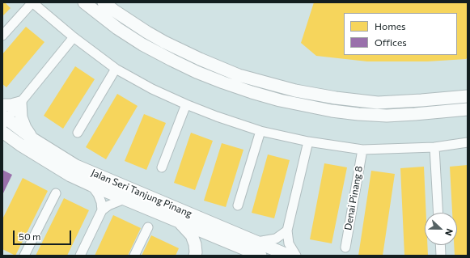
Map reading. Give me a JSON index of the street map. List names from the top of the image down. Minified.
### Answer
{"streets":{"street":["Jalan Seri Tanjung Pinang","Denai Pinang 8"]},"legend":["Homes","Offices"],"scale_bar":"50 m","north":"right"}
